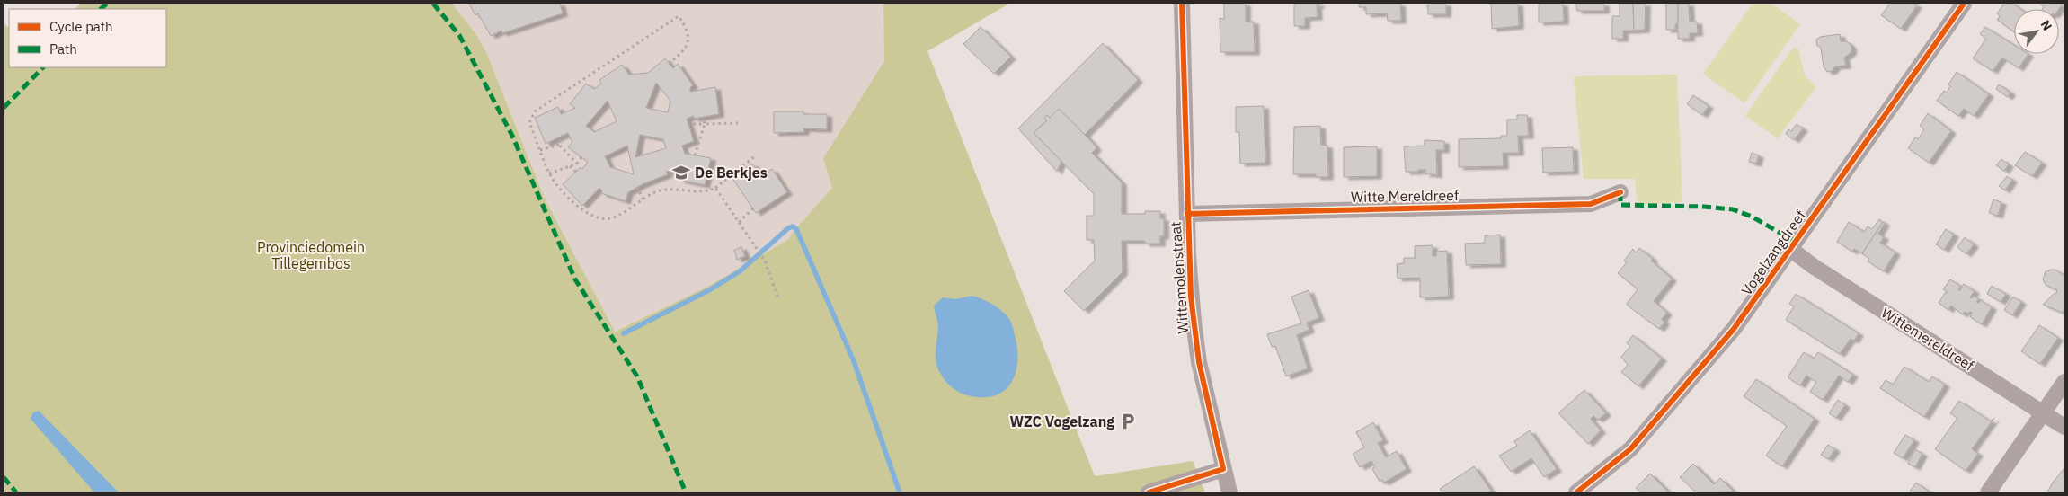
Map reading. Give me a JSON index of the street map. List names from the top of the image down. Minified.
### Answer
{"streets":{"street":["Witte Mereldreef","Vogelzangdreef","Wittemolenstraat","Wittemereldreef"]},"crossings":[["Witte Mereldreef","Wittemolenstraat"],["Vogelzangdreef","Wittemereldreef"]],"parks":["Provinciedomein Tillegembos"],"places":{"school or university":["De Berkjes"],"parking":["WZC Vogelzang"]},"legend":["Cycle path","Path"],"north":"top right"}
